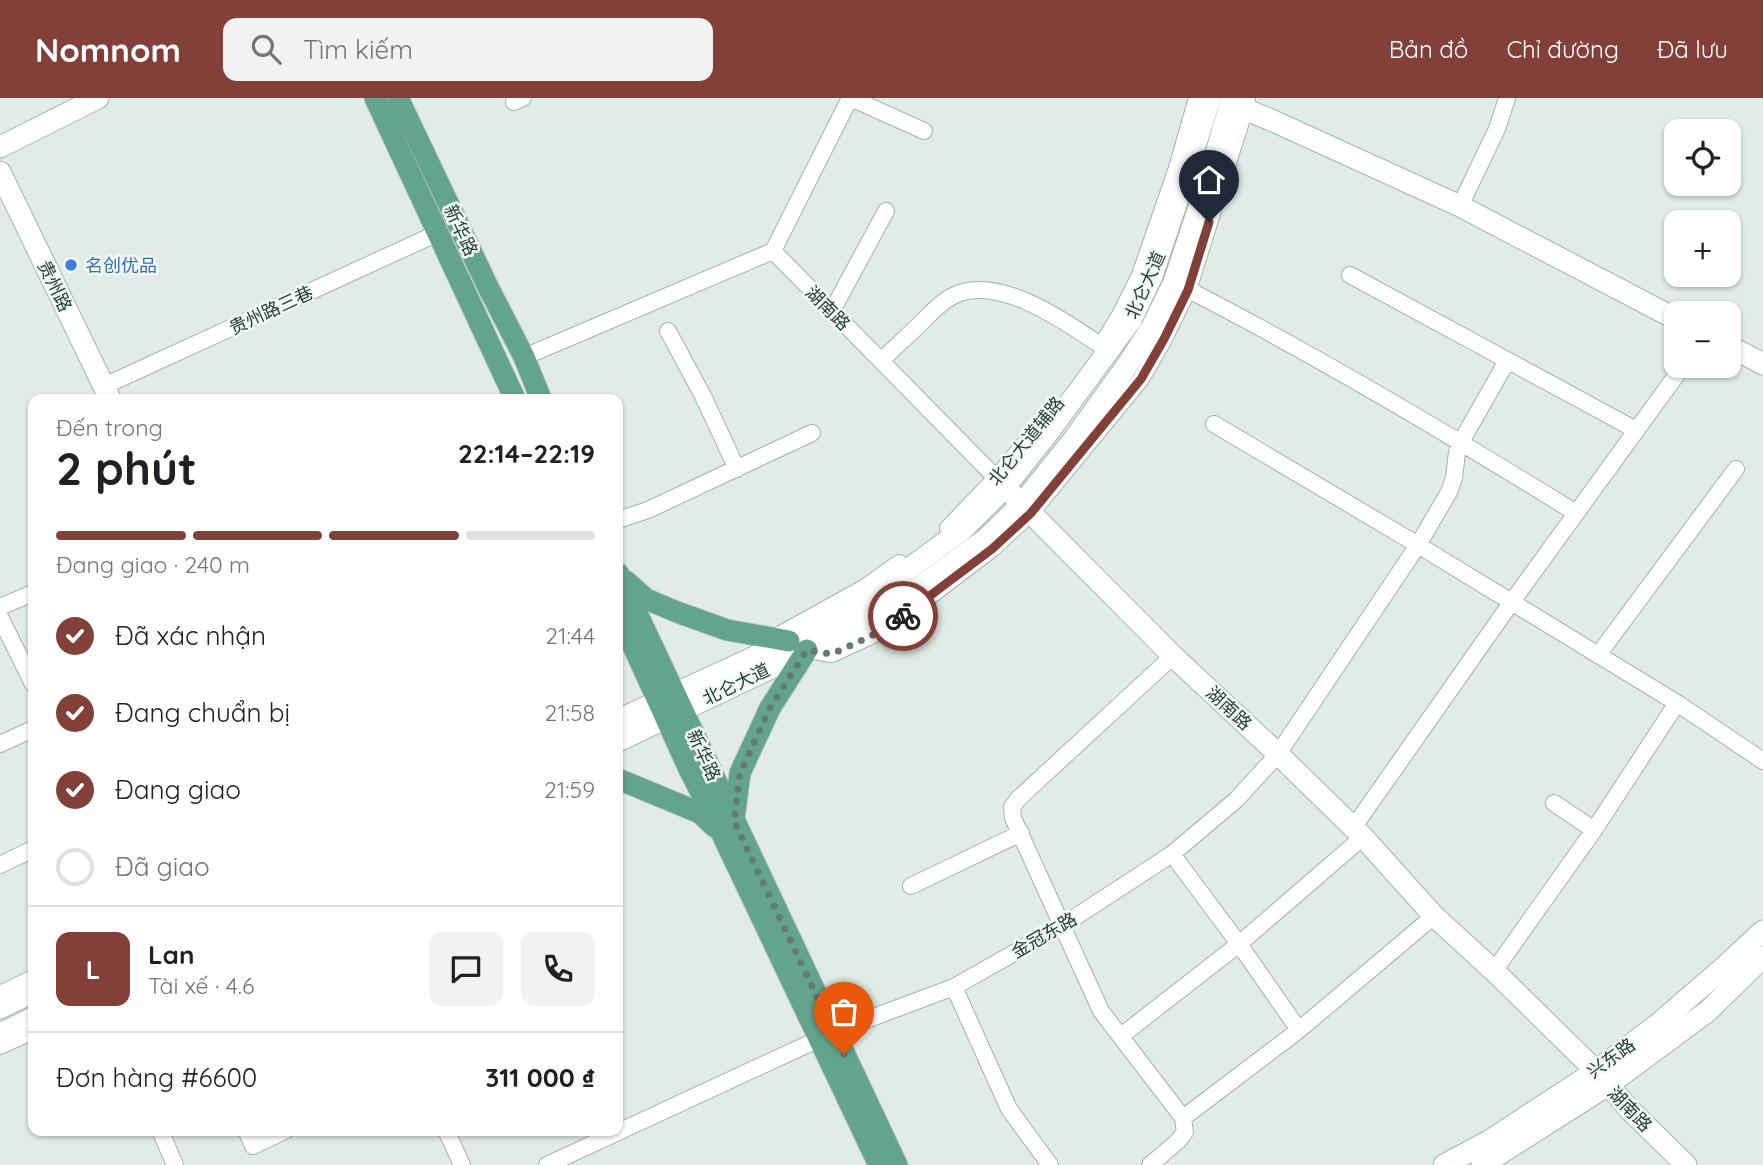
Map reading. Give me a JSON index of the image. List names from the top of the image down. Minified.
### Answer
{"streets":{"main road":["新华路","北仑大道","贵州路","湖南路","兴东路"],"street":["贵州路三巷","金冠东路"]},"crossings":[["新华路","北仑大道"],["新华路","贵州路三巷"],["新华路","金冠东路"],["北仑大道","湖南路"],["贵州路","贵州路三巷"],["湖南路","金冠东路"],["湖南路","兴东路"]],"places":["名创优品"],"page":{"header":"Nomnom","search":"Tìm kiếm","nav":["Bản đồ","Chỉ đường","Đã lưu"],"map_buttons":["+","−"],"heading":["2 phút","Đến trong","22:14–22:19"],"panel":["Lan","Tài xế · 4.6","Đơn hàng #6600","311 000 ₫"],"bar":"Đang giao · 240 m","list":[["Đã xác nhận","21:44"],["Đang chuẩn bị","21:58"],["Đang giao","21:59"],"Đã giao"],"round":"L"}}
